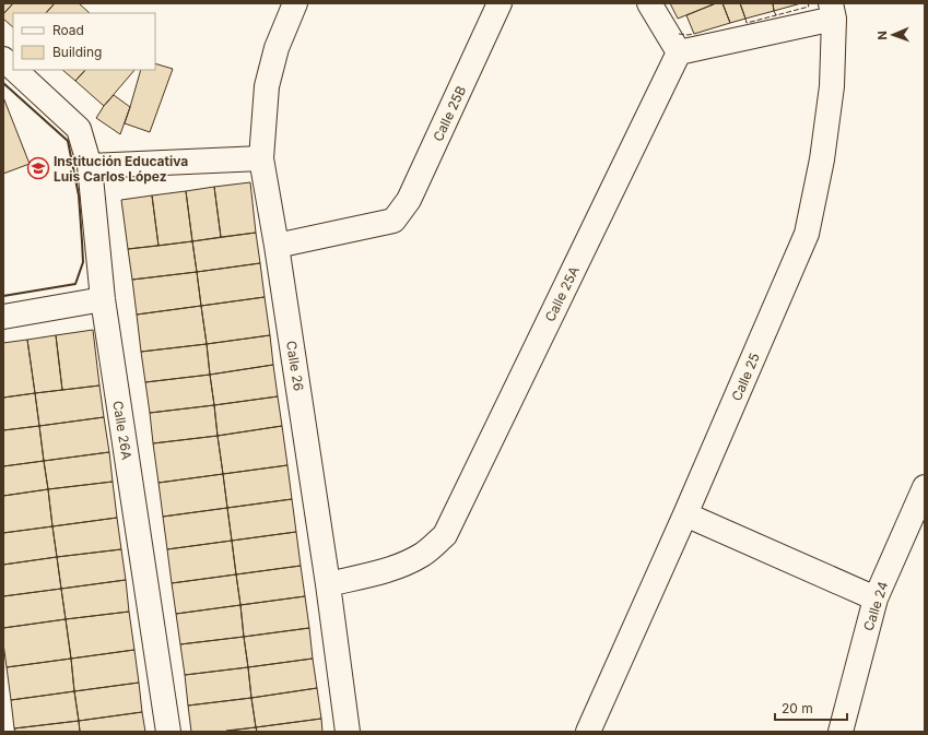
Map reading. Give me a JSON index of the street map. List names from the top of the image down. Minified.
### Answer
{"streets":{"street":["Calle 25B","Calle 25A","Calle 26","Calle 25","Calle 26A","Calle 24"]},"crossings":[["Calle 25B","Calle 26"],["Calle 25A","Calle 26"]],"places":{"school or university":["Institución Educativa Luis Carlos López"]},"legend":["Road","Building"],"scale_bar":"20 m","north":"left"}
